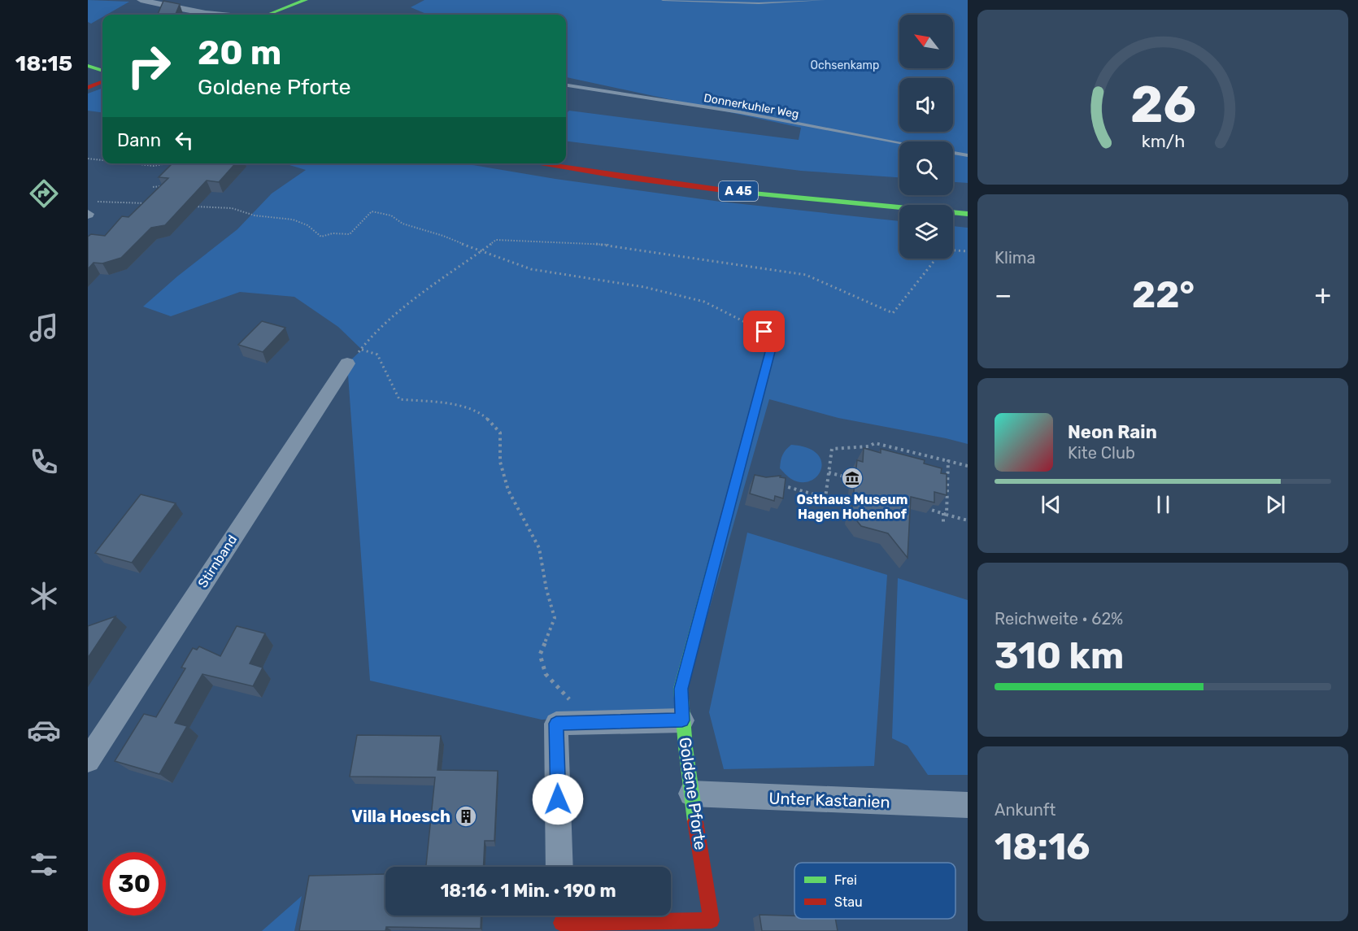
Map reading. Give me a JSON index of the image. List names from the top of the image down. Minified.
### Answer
{"streets":{"main road":["A 45","Goldene Pforte"],"street":["Stirnband","Unter Kastanien"],"lane":["Donnerkuhler Weg"]},"crossings":[["Goldene Pforte","Unter Kastanien"]],"parks":["Ochsenkamp"],"places":{"museum":["Osthaus Museum Hagen Hohenhof"],"building":["Villa Hoesch"]},"legend":["Frei","Stau"],"north":"top left","page":{"tabs":"18:15","turn":["20 m","Goldene Pforte"],"then":"Dann","tile":["Klima",["Reichweite · 62%","310 km"],["Ankunft","18:16"]],"heat":["−","22°","+"],"song":["Neon Rain","Kite Club"],"limit":"30","trip":"18:16 · 1 Min. · 190 m","gauge":["26","km/h"]}}
